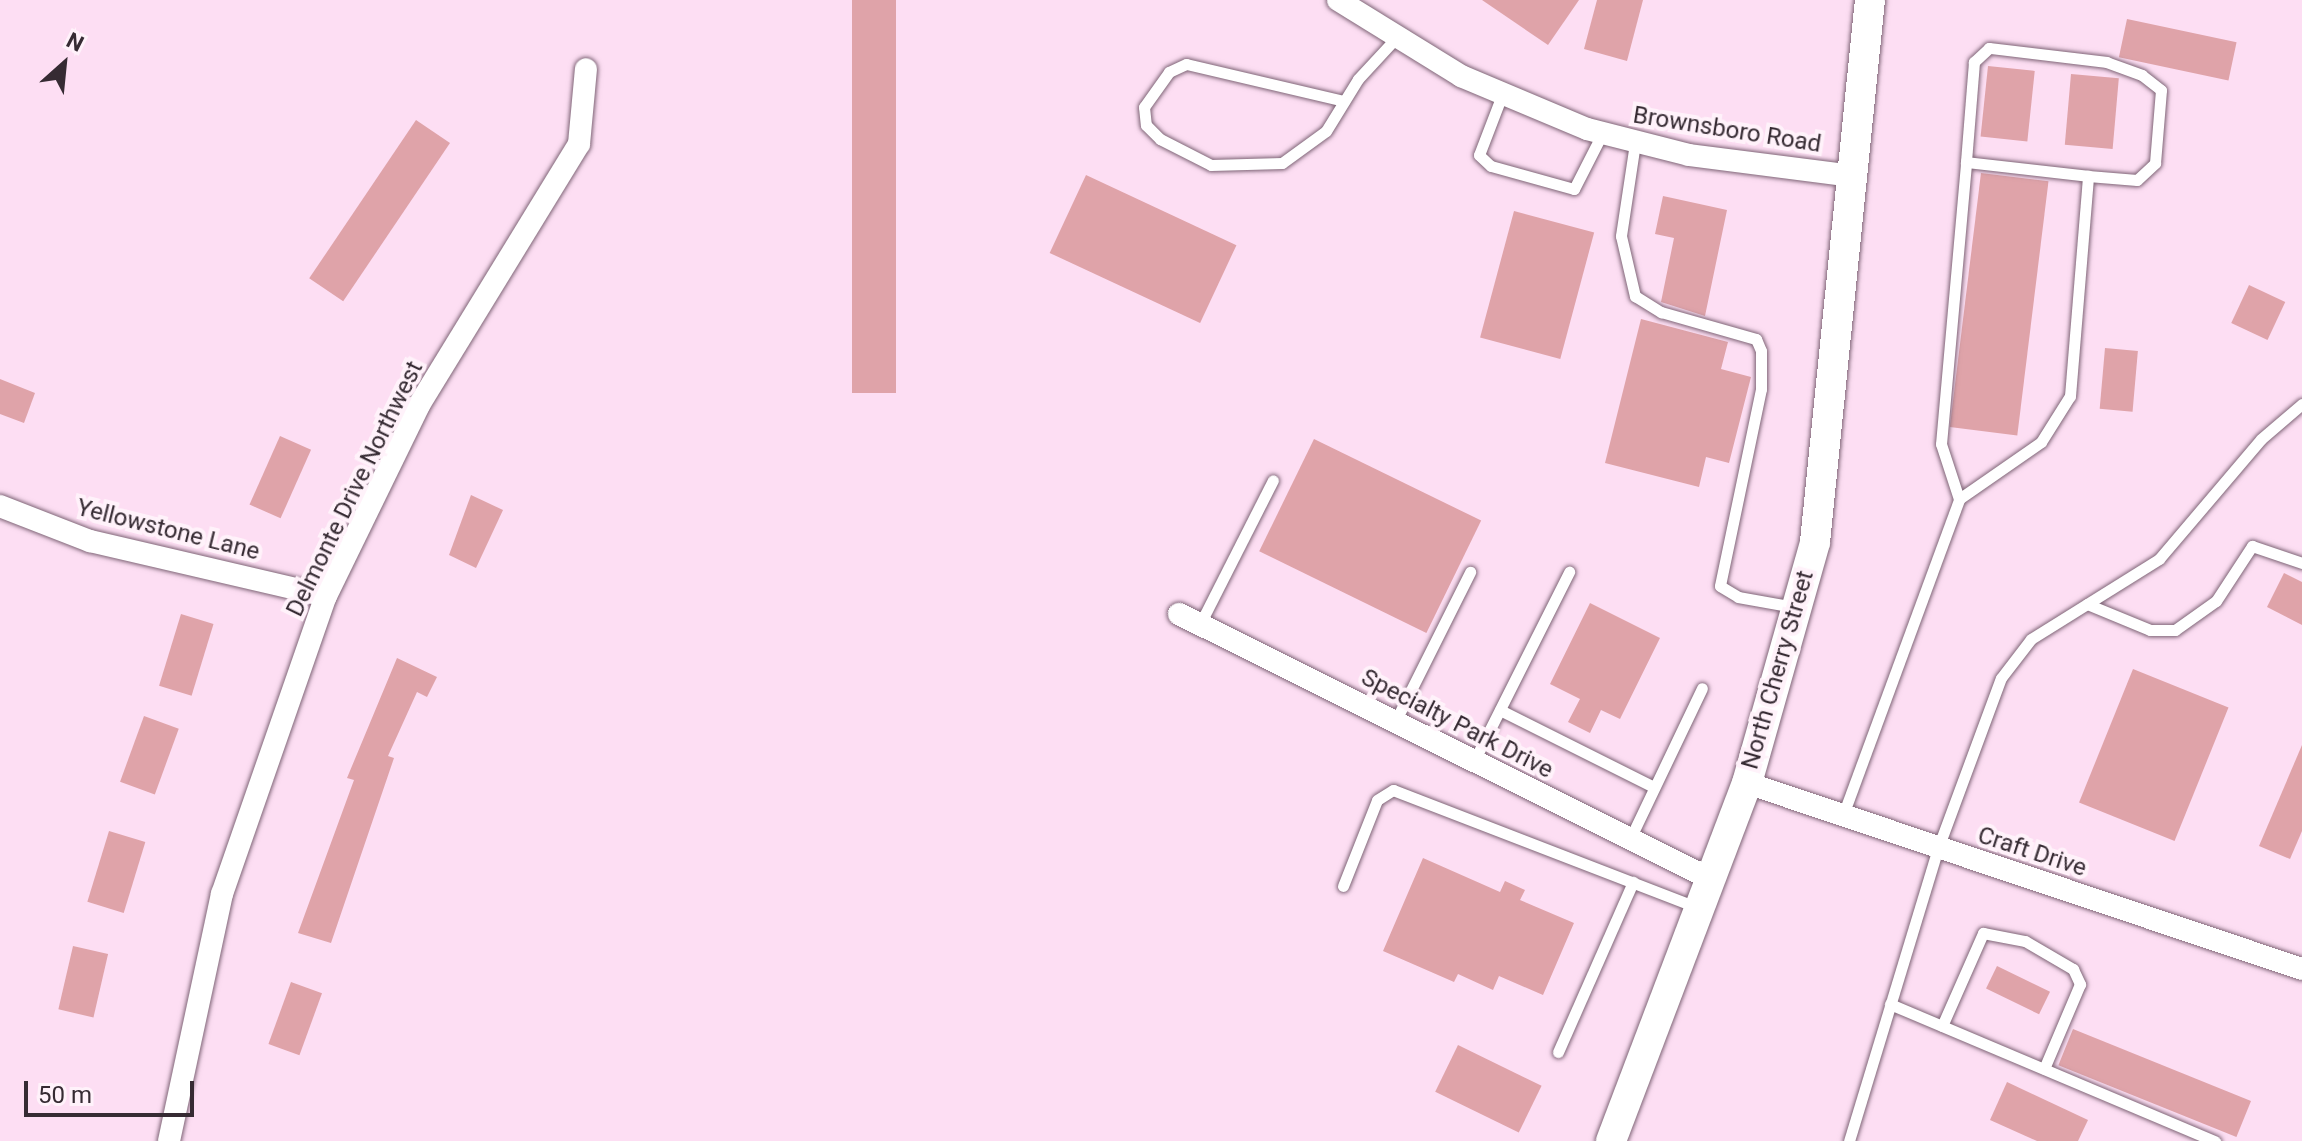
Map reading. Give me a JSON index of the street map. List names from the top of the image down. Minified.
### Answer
{"streets":{"main road":["North Cherry Street"],"street":["Brownsboro Road","Delmonte Drive Northwest","Yellowstone Lane","Specialty Park Drive","Craft Drive"]},"crossings":[["Brownsboro Road","North Cherry Street"],["Delmonte Drive Northwest","Yellowstone Lane"],["North Cherry Street","Specialty Park Drive"],["North Cherry Street","Craft Drive"]],"scale_bar":"50 m","north":"top right"}
